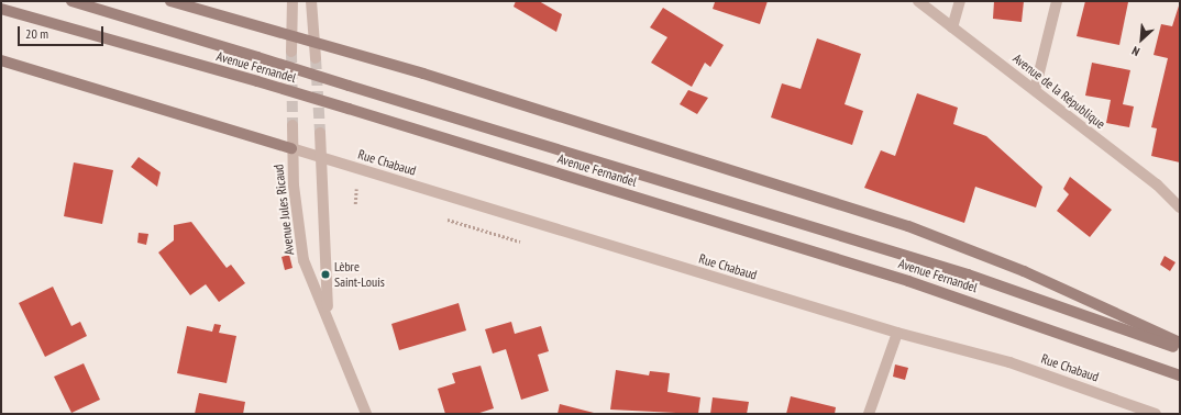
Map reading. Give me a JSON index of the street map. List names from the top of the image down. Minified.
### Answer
{"streets":{"main road":["Avenue Fernandel"],"street":["Avenue de la République","Rue Chabaud","Avenue Jules Ricaud"]},"crossings":[["Rue Chabaud","Avenue Jules Ricaud"]],"places":["Lèbre Saint-Louis"],"scale_bar":"20 m","north":"bottom left"}
